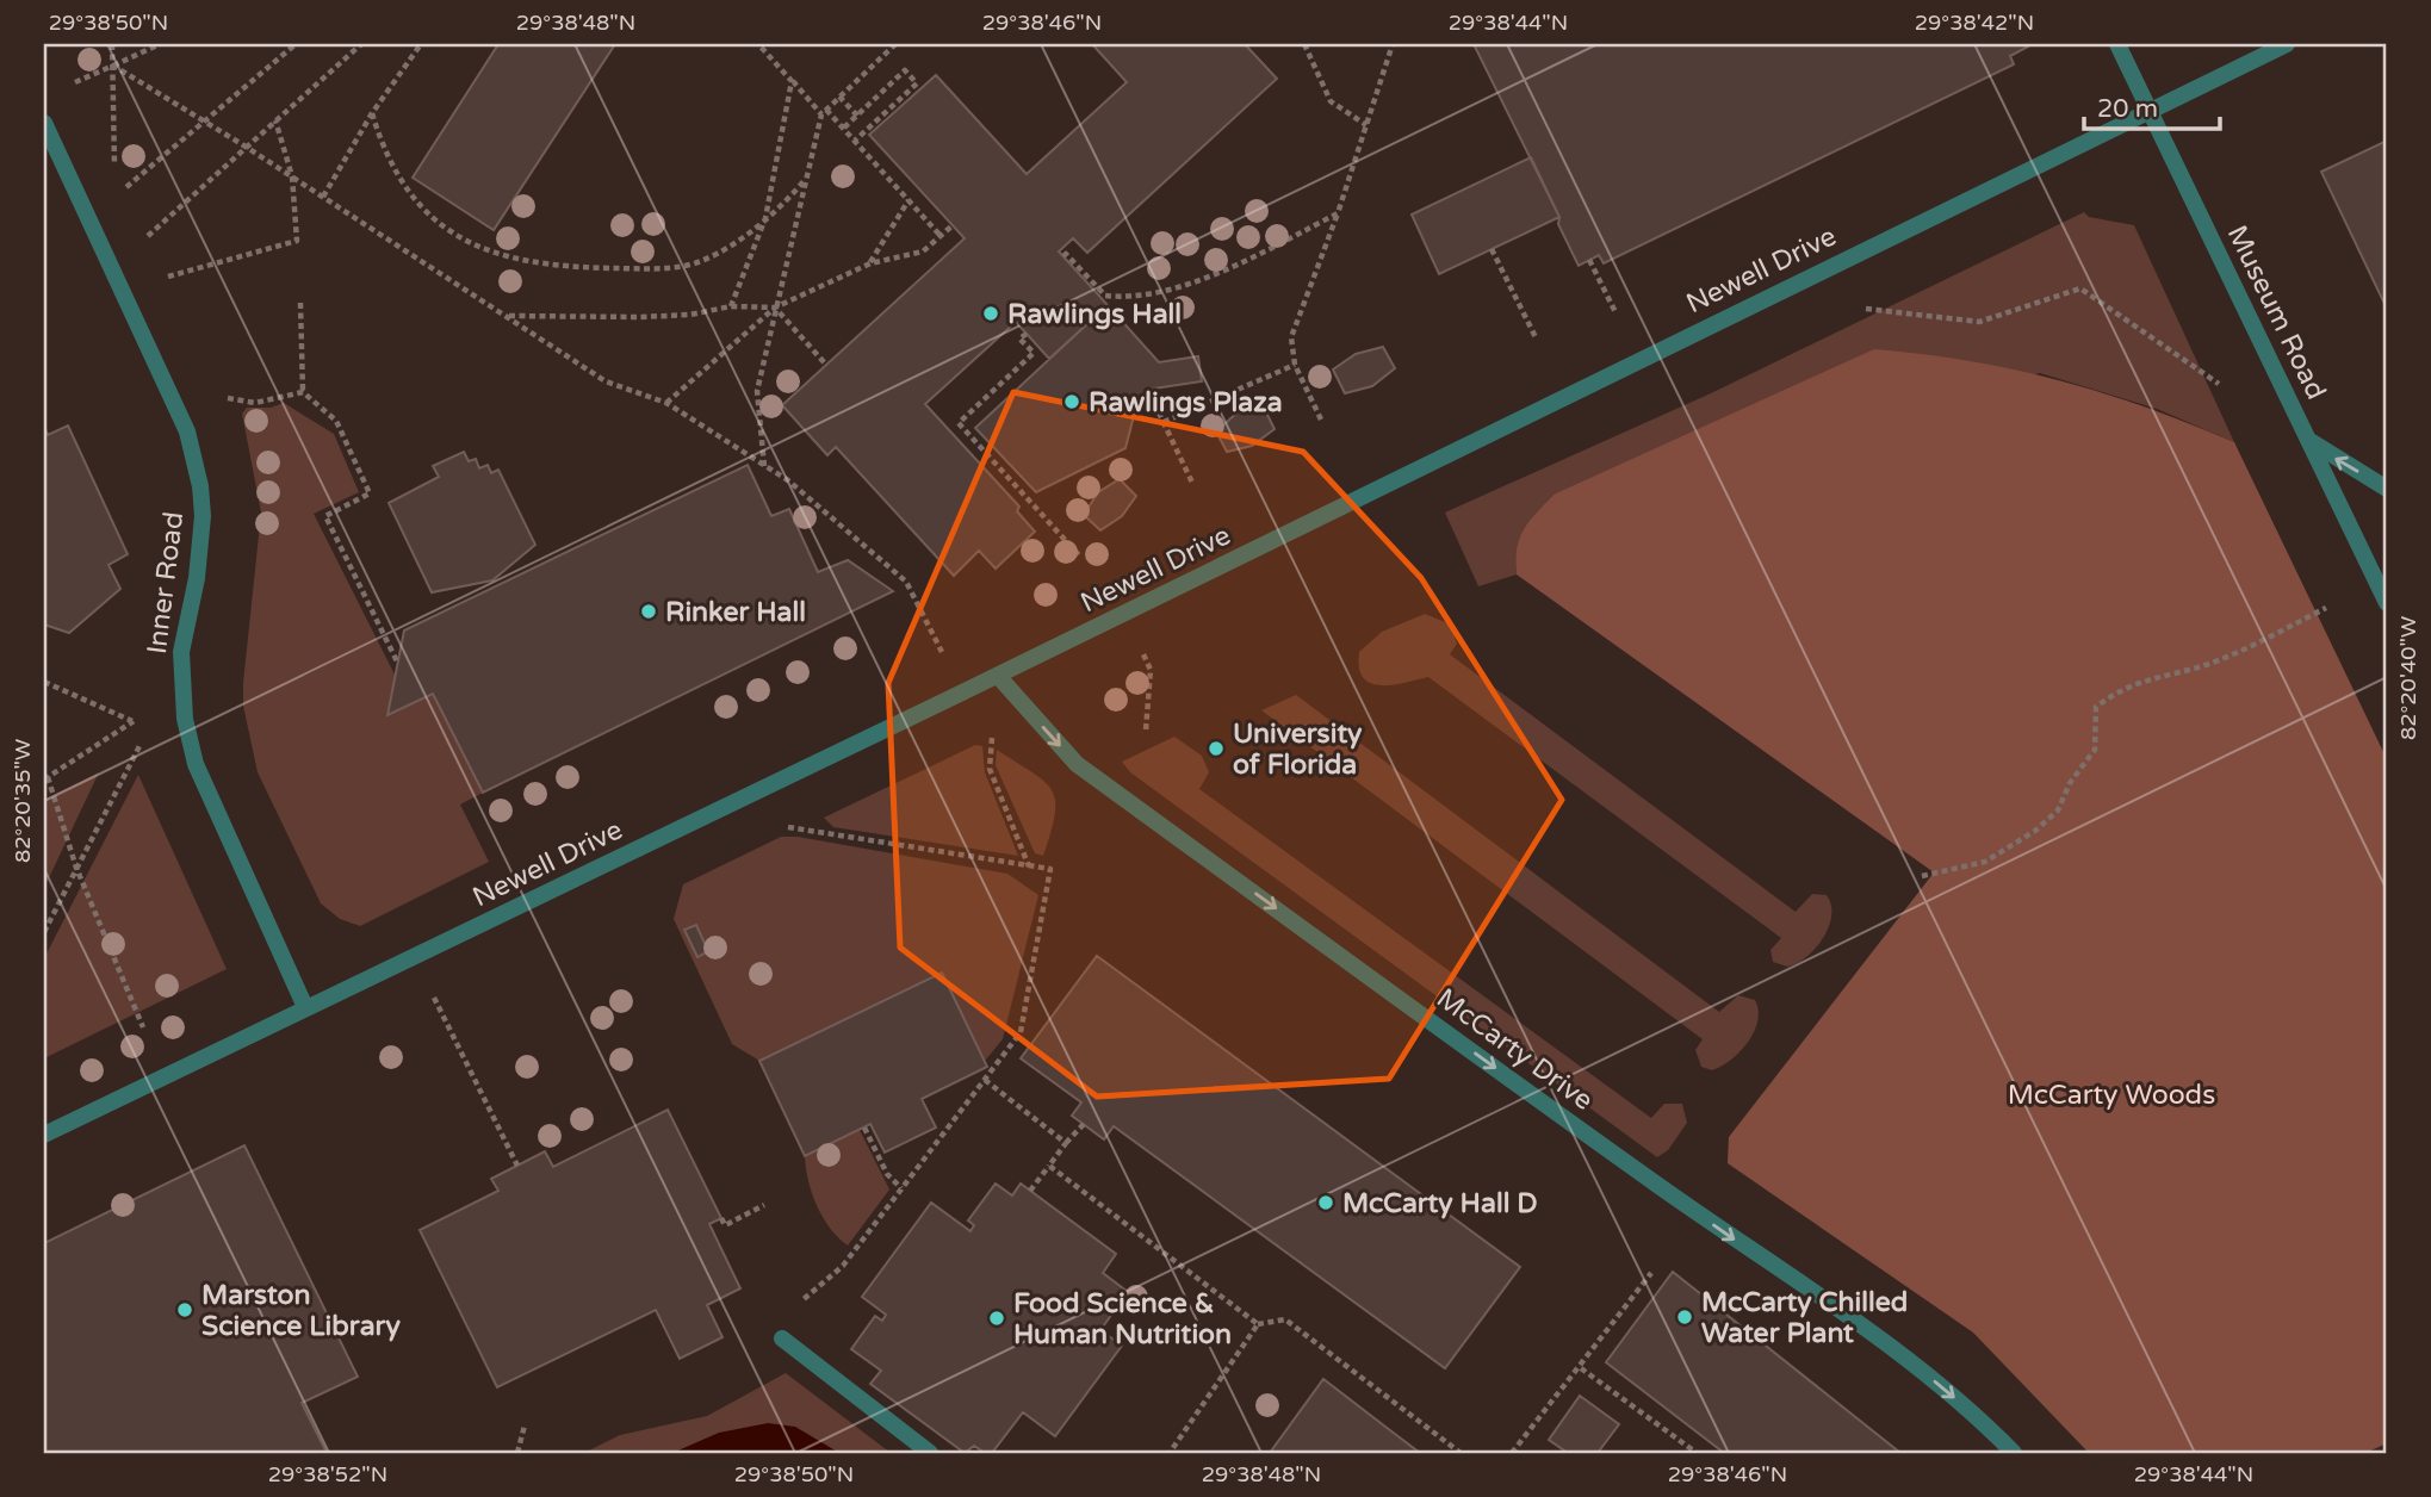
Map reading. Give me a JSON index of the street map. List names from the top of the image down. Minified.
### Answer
{"streets":{"street":["Newell Drive","Museum Road","Inner Road","McCarty Drive"]},"crossings":[["Newell Drive","Museum Road"],["Newell Drive","Inner Road"],["Newell Drive","McCarty Drive"]],"one_way":["McCarty Drive"],"parks":["McCarty Woods"],"places":["Rawlings Hall","Rawlings Plaza","Rinker Hall","University of Florida","McCarty Hall D","Marston Science Library","McCarty Chilled Water Plant","Food Science & Human Nutrition"],"scale_bar":"20 m","coordinates":["29°38'50\"N","29°38'48\"N","29°38'46\"N","29°38'44\"N","29°38'42\"N","82°20'40\"W","82°20'35\"W","29°38'52\"N"]}
